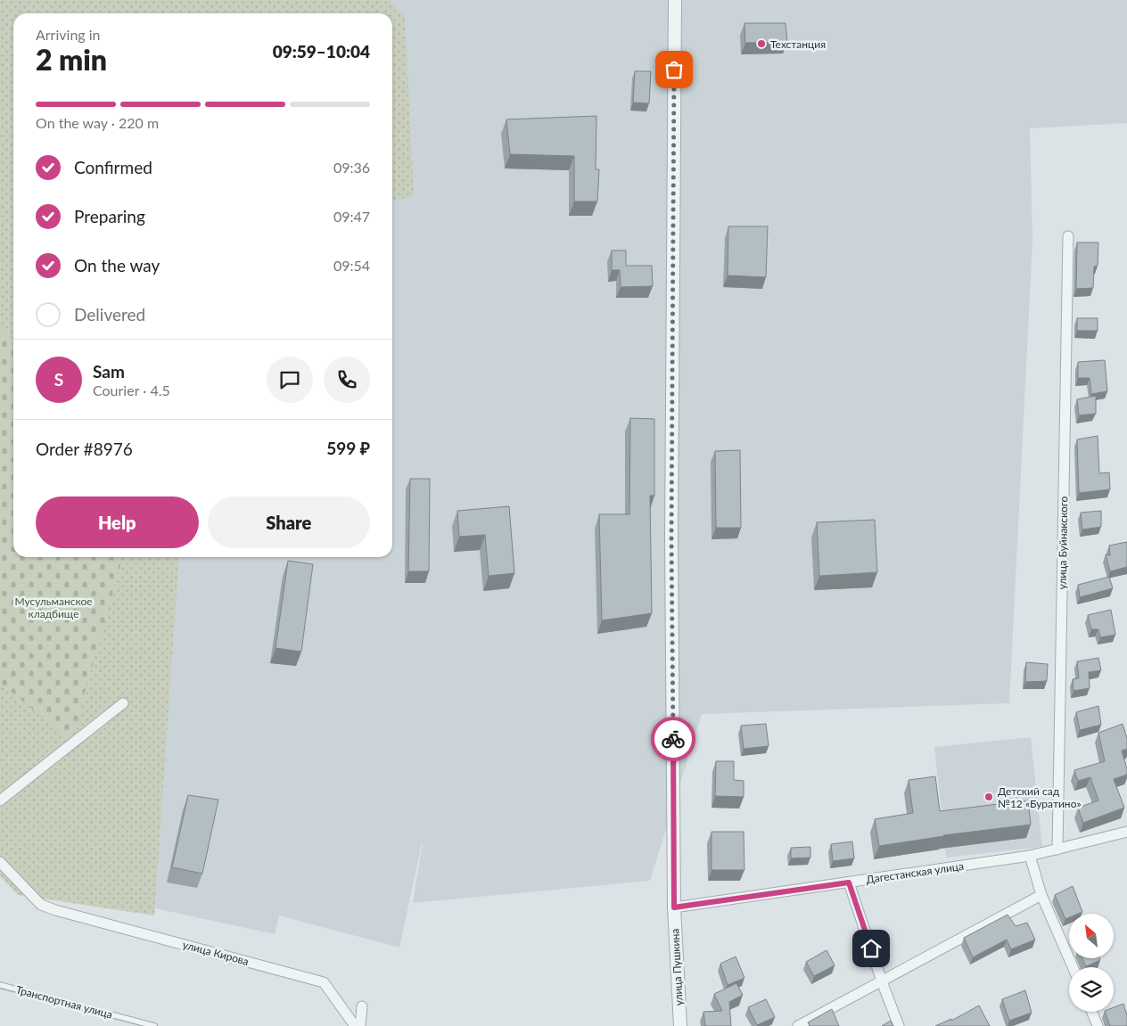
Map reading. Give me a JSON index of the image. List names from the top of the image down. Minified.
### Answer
{"streets":{"street":["улица Буйнакского","Дагестанская улица","улица Кирова","улица Пушкина"],"lane":["Транспортная улица"]},"crossings":[["улица Буйнакского","Дагестанская улица"],["Дагестанская улица","улица Пушкина"]],"parks":["Мусульманское кладбище"],"places":["Техстанция","Детский сад №12 «Буратино»"],"north":"top left","page":{"heading":["2 min","Arriving in","09:59–10:04"],"panel":["Sam","Courier · 4.5","Order #8976","599 ₽"],"bar":"On the way · 220 m","list":[["Confirmed","09:36"],["Preparing","09:47"],["On the way","09:54"],"Delivered"],"round":"S","buttons":["Help","Share"]}}
